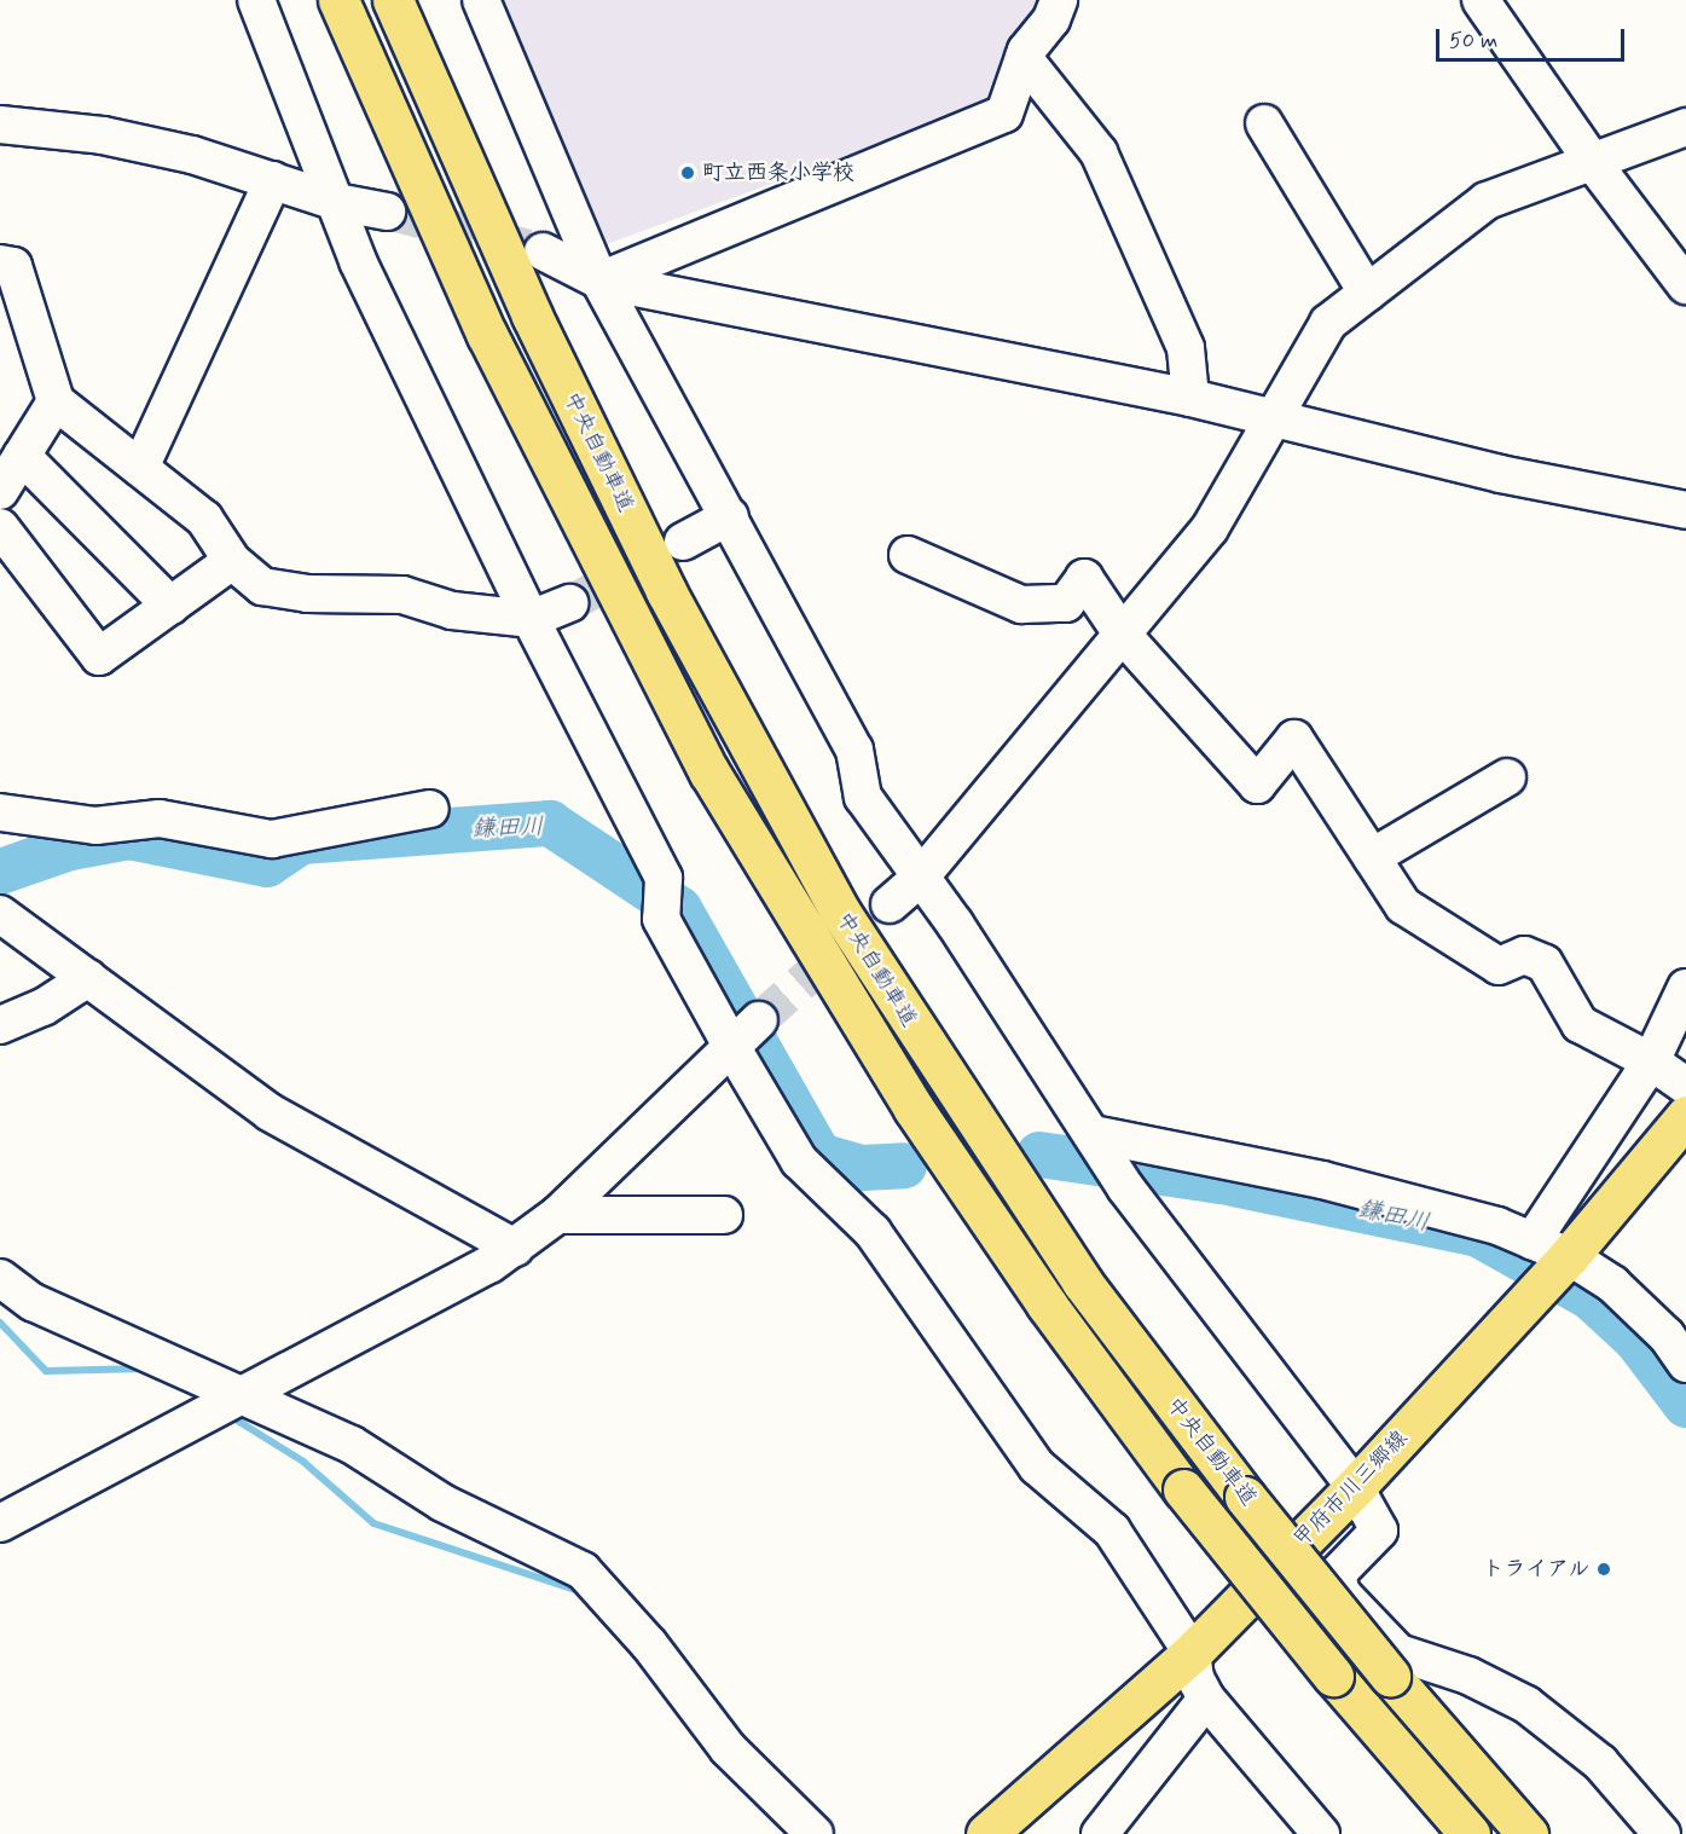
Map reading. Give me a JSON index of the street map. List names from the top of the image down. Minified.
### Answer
{"streets":{"main road":["中央自動車道","甲府市川三郷線"]},"water":["鎌田川"],"places":["町立西条小学校","トライアル"],"scale_bar":"50 m"}
